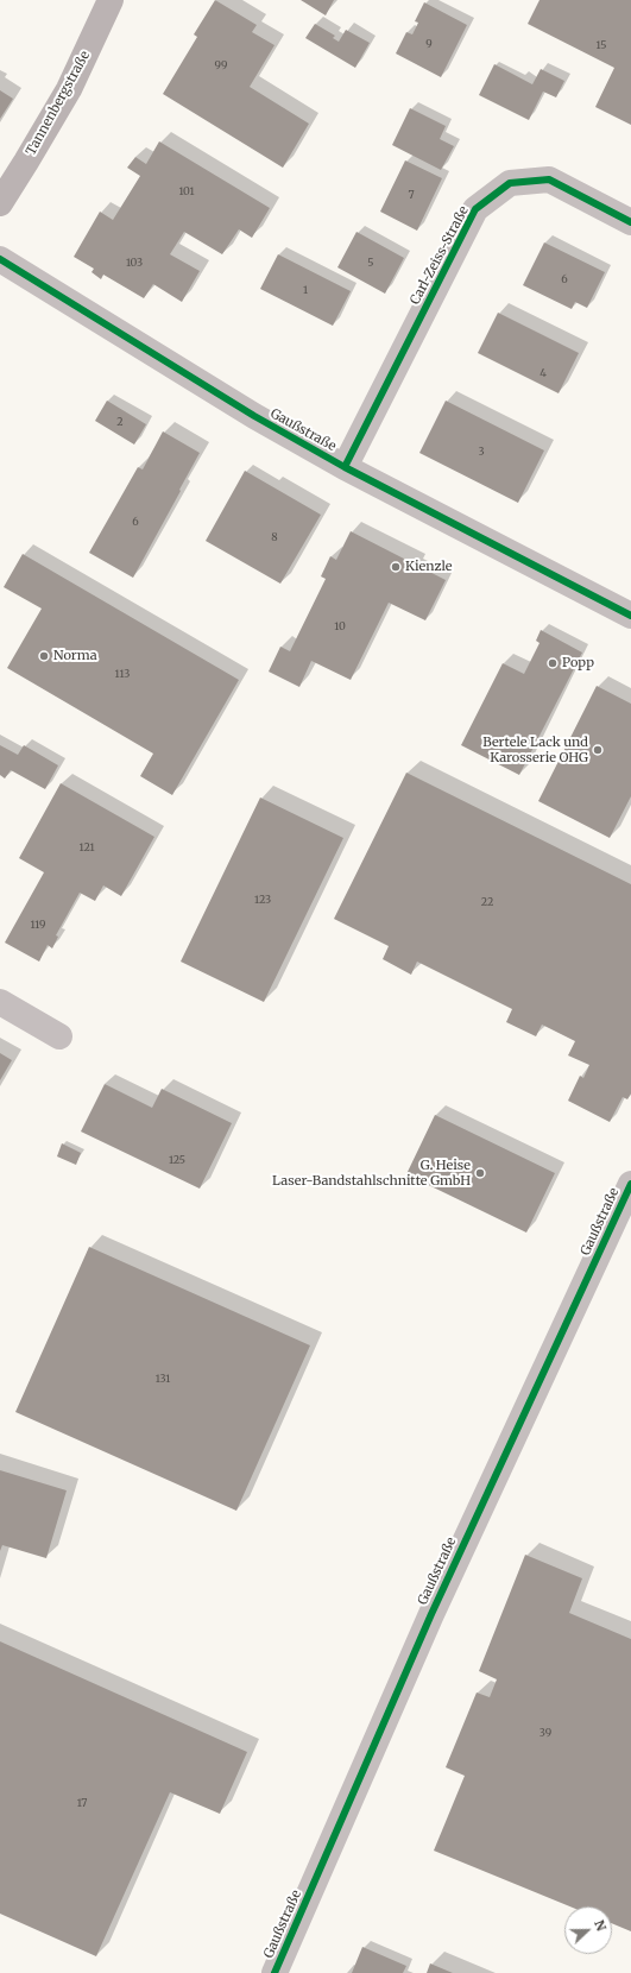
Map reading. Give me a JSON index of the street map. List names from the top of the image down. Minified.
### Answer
{"streets":{"street":["Tannenbergstraße","Carl-Zeiss-Straße","Gaußstraße"]},"crossings":[["Carl-Zeiss-Straße","Gaußstraße"]],"places":["Kienzle","Norma","Popp","Bertele Lack und Karosserie OHG","G. Heise Laser-Bandstahlschnitte GmbH"],"house_numbers":["9","15","99","101","7","103","5","6","1","4","2","3","6","8","10","113","121","123","22","119","125","131","39","17"],"north":"right"}
